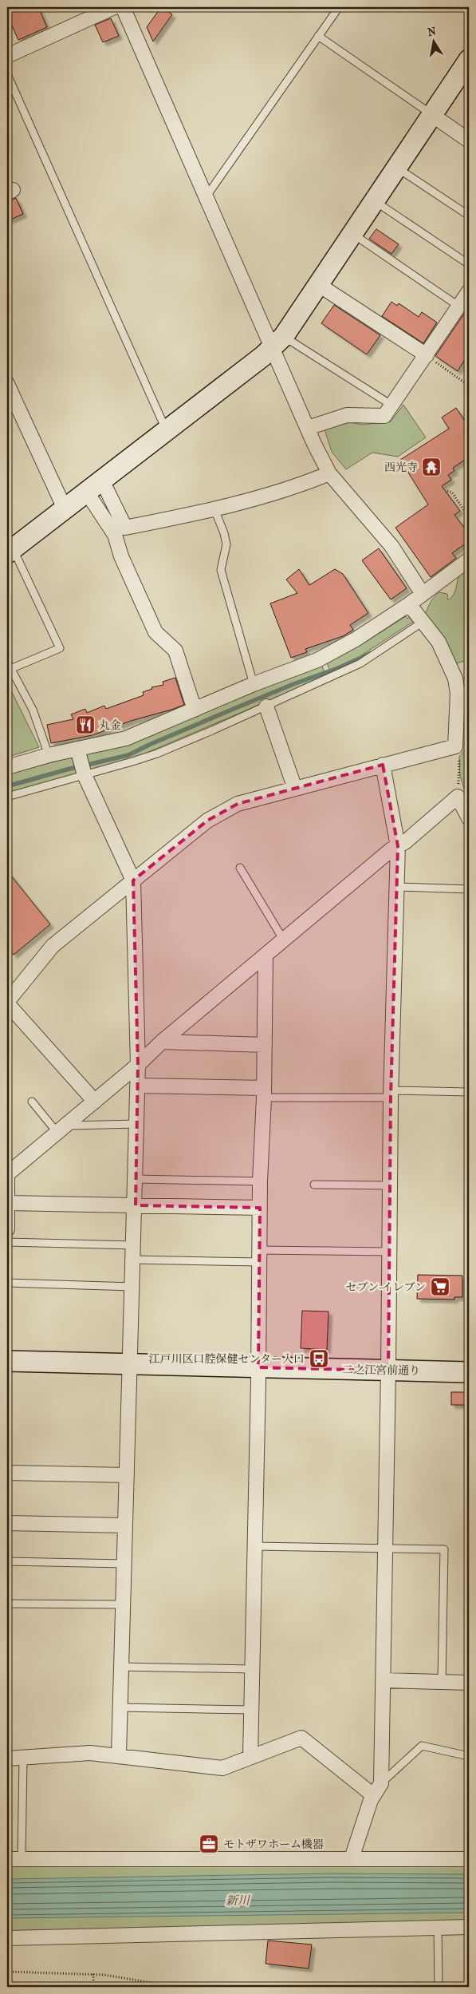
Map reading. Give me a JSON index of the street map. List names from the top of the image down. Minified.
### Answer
{"streets":{"street":["二之江宮前通り"]},"water":["新川"],"places":{"temple":["西光寺"],"restaurant":["丸金"],"supermarket":["セブン-イレブン"],"bus stop":["江戸川区口腔保健センター入口"],"office":["モトザワホーム機器"]},"north":"top"}
